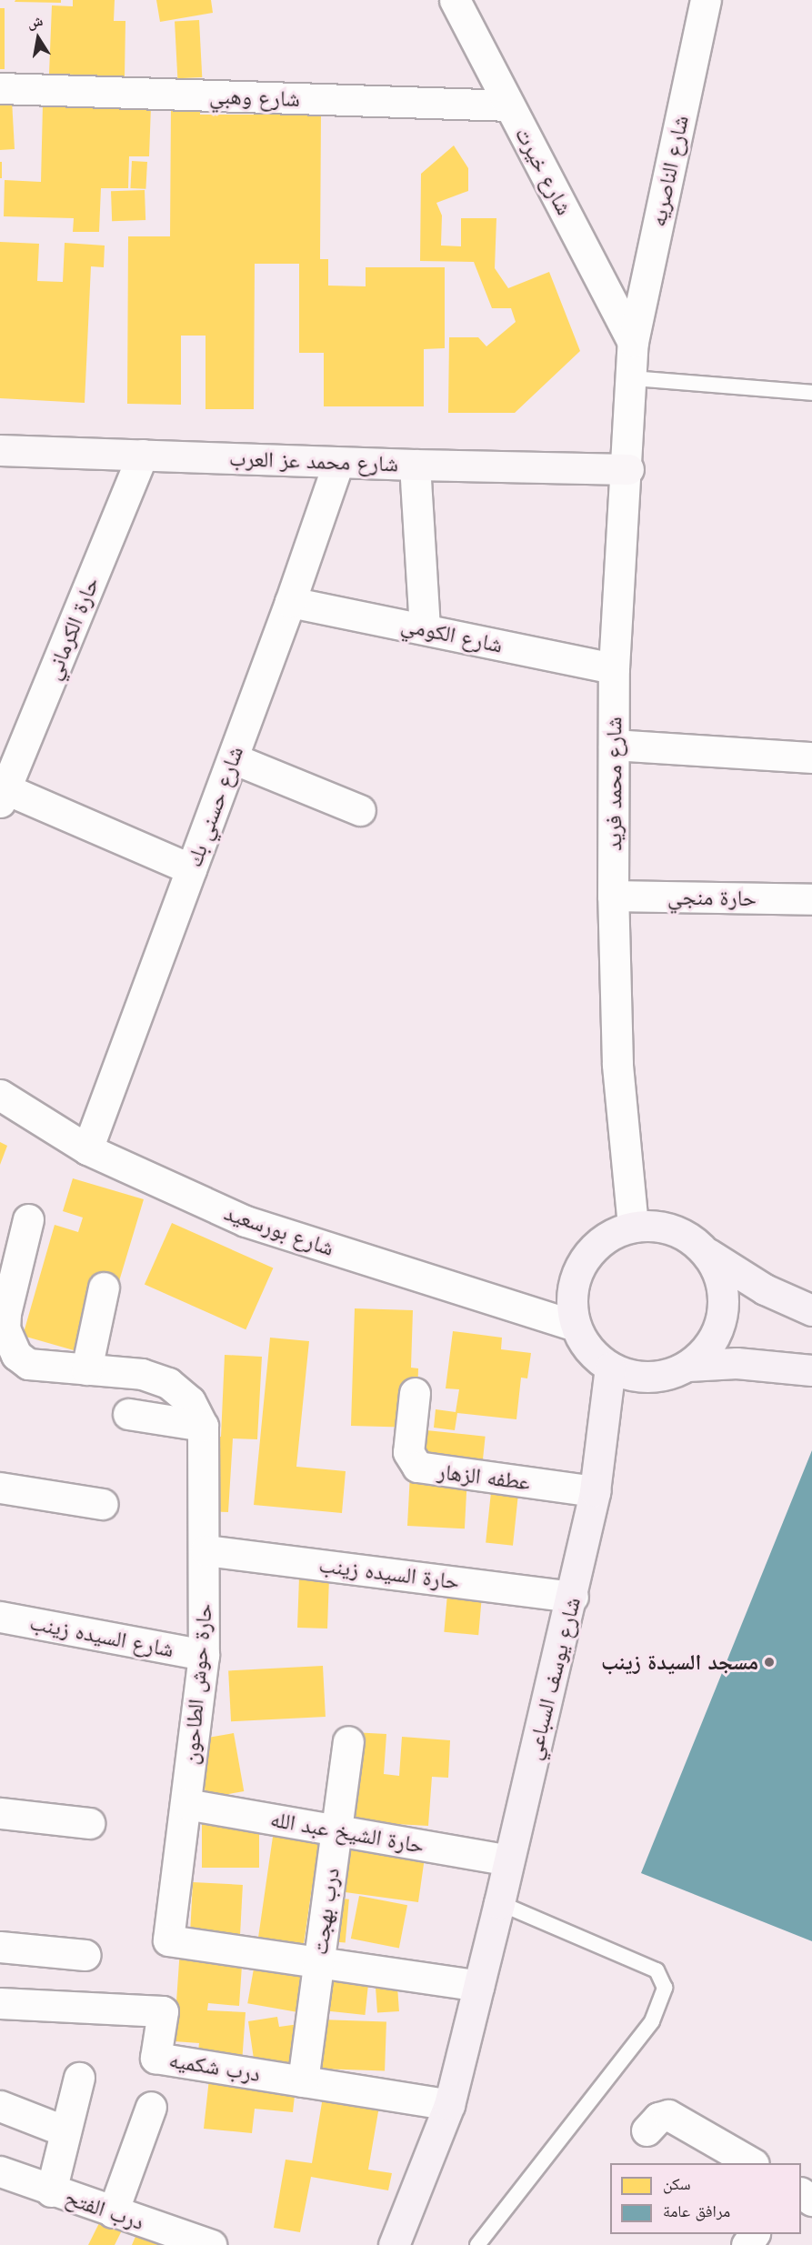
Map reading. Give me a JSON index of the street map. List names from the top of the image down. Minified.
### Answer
{"streets":{"main road":["شارع محمد عز العرب","شارع يوسف السباعي"],"street":["شارع وهبي","شارع خيرت","شارع الناصريه","حارة الكرماني","شارع الكومي","شارع محمد فريد","شارع حسني بك","حارة منجي","شارع بورسعيد","عطفه الزهار","حارة السيده زينب","شارع السيده زينب","حارة حوش الطاحون","حارة الشيخ عبد الله","درب بهجت","درب شكميه","درب الفتح"]},"crossings":[["شارع وهبي","شارع خيرت"],["شارع خيرت","شارع الناصريه"],["شارع خيرت","شارع محمد فريد"],["شارع الناصريه","شارع محمد فريد"],["شارع محمد عز العرب","حارة الكرماني"],["شارع محمد عز العرب","شارع محمد فريد"],["شارع محمد عز العرب","شارع حسني بك"],["شارع الكومي","شارع محمد فريد"],["شارع الكومي","شارع حسني بك"],["شارع محمد فريد","حارة منجي"],["شارع محمد فريد","شارع بورسعيد"],["شارع محمد فريد","شارع يوسف السباعي"],["شارع حسني بك","شارع بورسعيد"],["شارع بورسعيد","شارع يوسف السباعي"],["عطفه الزهار","شارع يوسف السباعي"],["حارة السيده زينب","شارع يوسف السباعي"],["حارة السيده زينب","حارة حوش الطاحون"],["شارع السيده زينب","حارة حوش الطاحون"],["شارع يوسف السباعي","حارة الشيخ عبد الله"],["شارع يوسف السباعي","درب شكميه"],["حارة حوش الطاحون","حارة الشيخ عبد الله"],["حارة حوش الطاحون","درب بهجت"],["حارة الشيخ عبد الله","درب بهجت"],["درب بهجت","درب شكميه"]],"places":["مسجد السيدة زينب"],"legend":["سكن","مرافق عامة"],"north":"top"}
